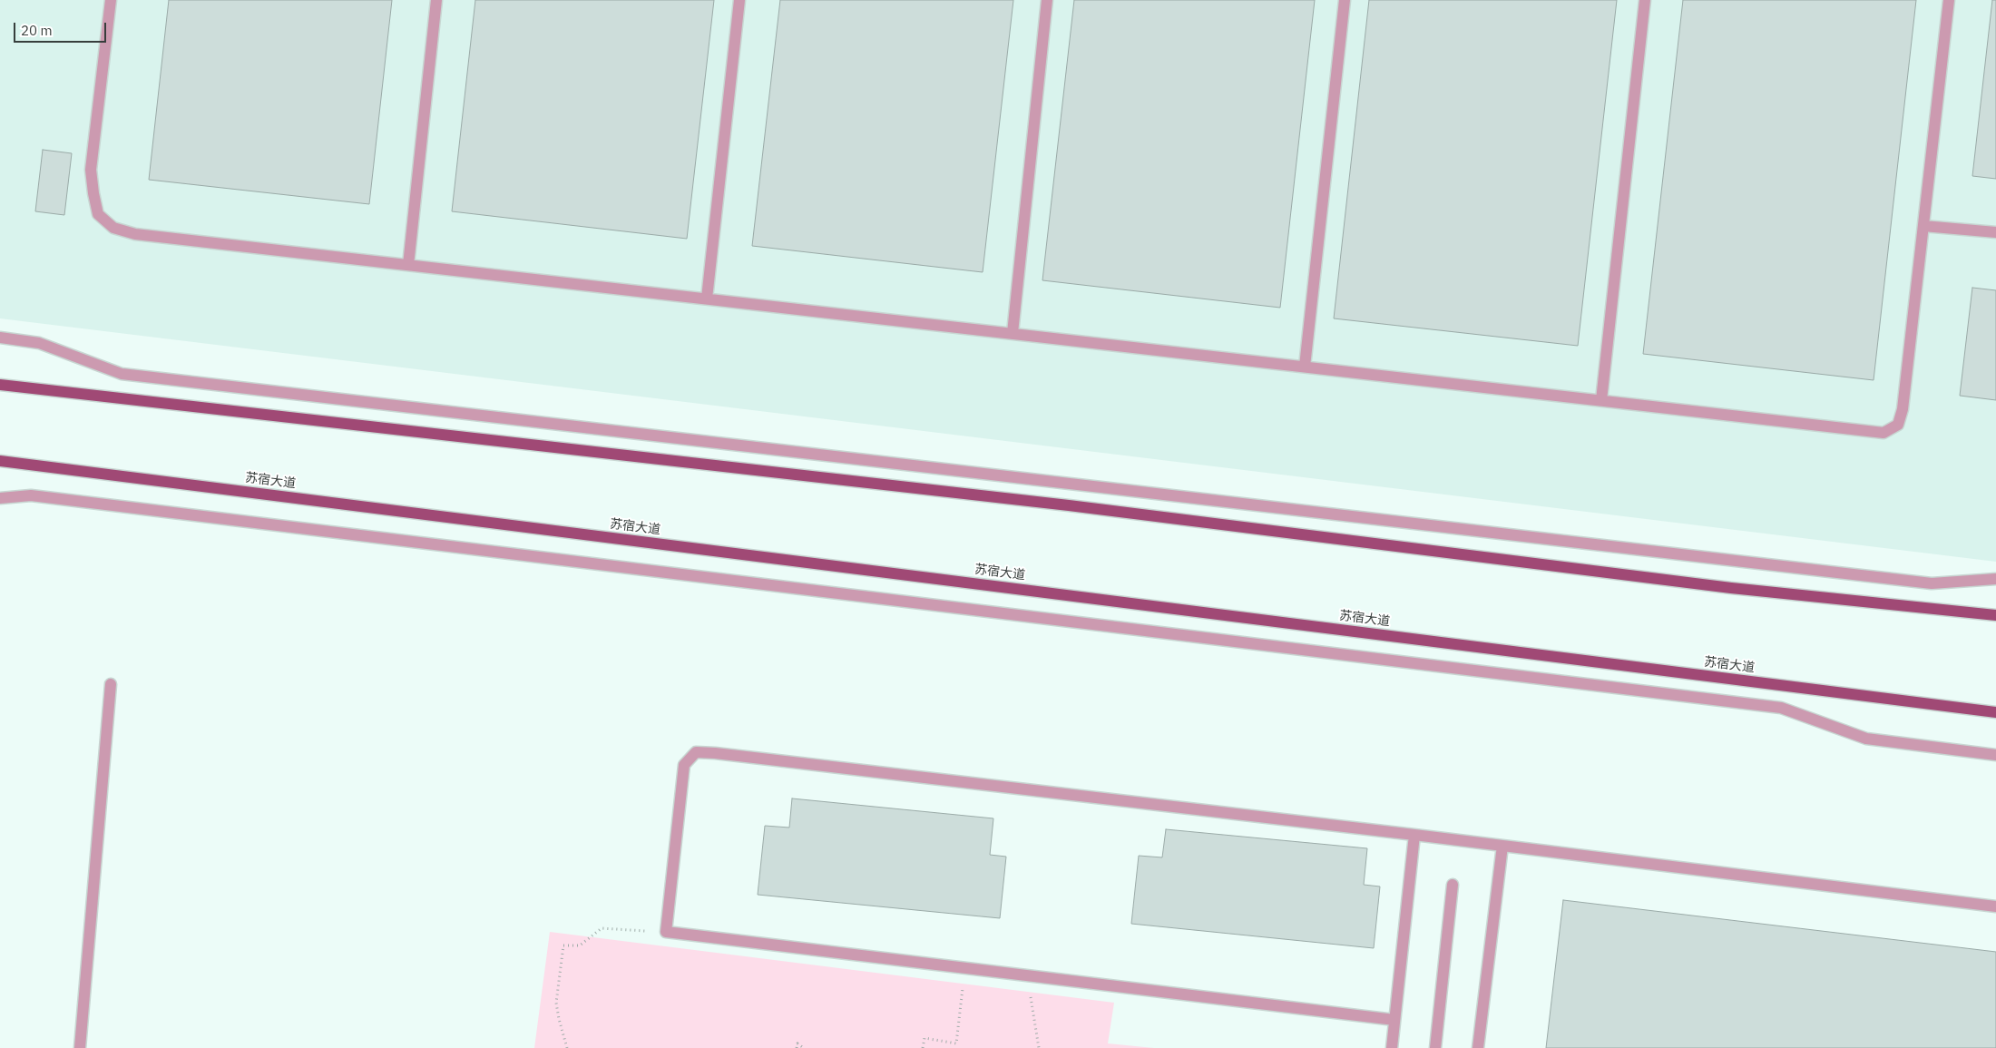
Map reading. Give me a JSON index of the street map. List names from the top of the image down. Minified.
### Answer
{"streets":{"main road":["苏宿大道"]},"scale_bar":"20 m"}
